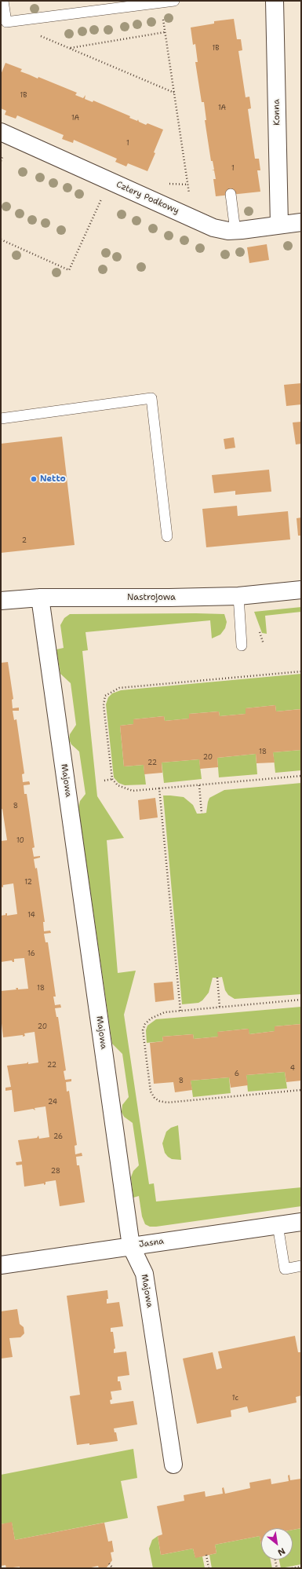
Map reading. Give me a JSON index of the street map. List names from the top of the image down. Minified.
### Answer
{"streets":{"street":["Konna","Cztery Podkowy","Nastrojowa","Majowa","Jasna"]},"crossings":[["Konna","Cztery Podkowy"],["Nastrojowa","Majowa"],["Majowa","Jasna"]],"places":["Netto"],"house_numbers":["1B","1B","1A","1A","1","1","2","18","20","22","8","10","12","14","16","18","20","22","4","6","8","24","26","28","1c"],"north":"bottom right"}
